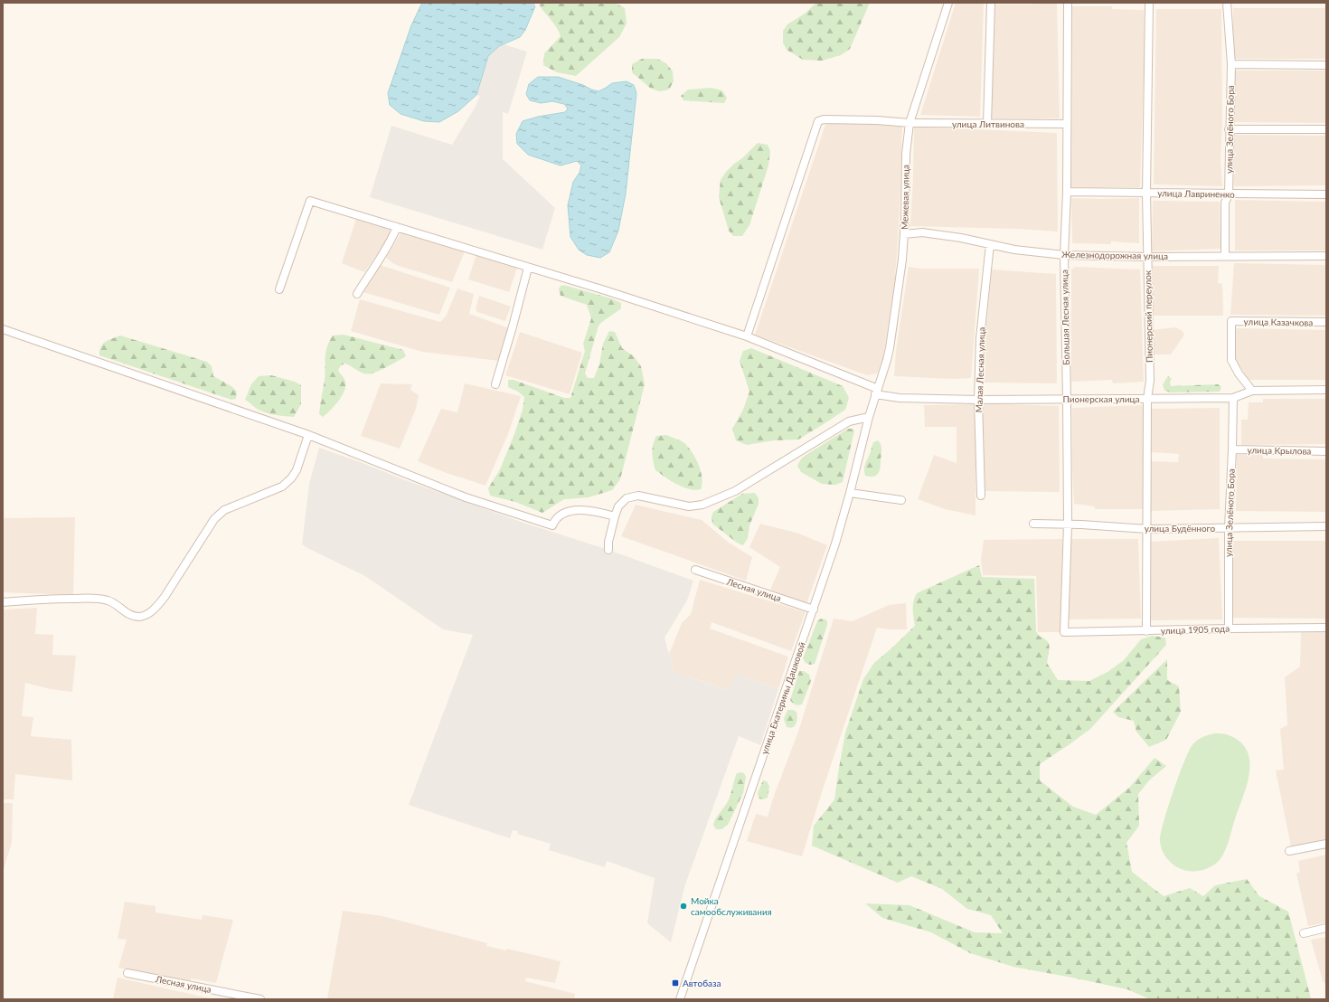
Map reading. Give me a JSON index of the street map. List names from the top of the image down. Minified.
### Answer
{"streets":{"street":["улица Литвинова","улица Зелёного Бора","улица Лавриненко","Межевая улица","Железнодорожная улица","Пионерский переулок","Большая Лесная улица","улица Казачкова","Малая Лесная улица","Пионерская улица","улица Крылова","улица Будённого","Лесная улица","улица 1905 года","улица Екатерины Дашковой"]},"crossings":[["улица Литвинова","Межевая улица"],["улица Литвинова","Большая Лесная улица"],["улица Литвинова","Пионерская улица"],["улица Зелёного Бора","улица Лавриненко"],["улица Зелёного Бора","Железнодорожная улица"],["улица Зелёного Бора","Пионерская улица"],["улица Зелёного Бора","улица Крылова"],["улица Зелёного Бора","улица Будённого"],["улица Зелёного Бора","улица 1905 года"],["улица Лавриненко","Пионерский переулок"],["улица Лавриненко","Большая Лесная улица"],["Межевая улица","Железнодорожная улица"],["Межевая улица","Пионерская улица"],["Межевая улица","улица Екатерины Дашковой"],["Железнодорожная улица","Пионерский переулок"],["Железнодорожная улица","Большая Лесная улица"],["Железнодорожная улица","Малая Лесная улица"],["Пионерский переулок","Пионерская улица"],["Пионерский переулок","улица Будённого"],["Пионерский переулок","улица 1905 года"],["Большая Лесная улица","Пионерская улица"],["Большая Лесная улица","улица Будённого"],["Большая Лесная улица","улица 1905 года"],["улица Казачкова","Пионерская улица"],["Малая Лесная улица","Пионерская улица"],["Пионерская улица","улица Екатерины Дашковой"],["Лесная улица","улица Екатерины Дашковой"]],"places":{"other":["Мойка самообслуживания"],"transit":["Автобаза"]}}
